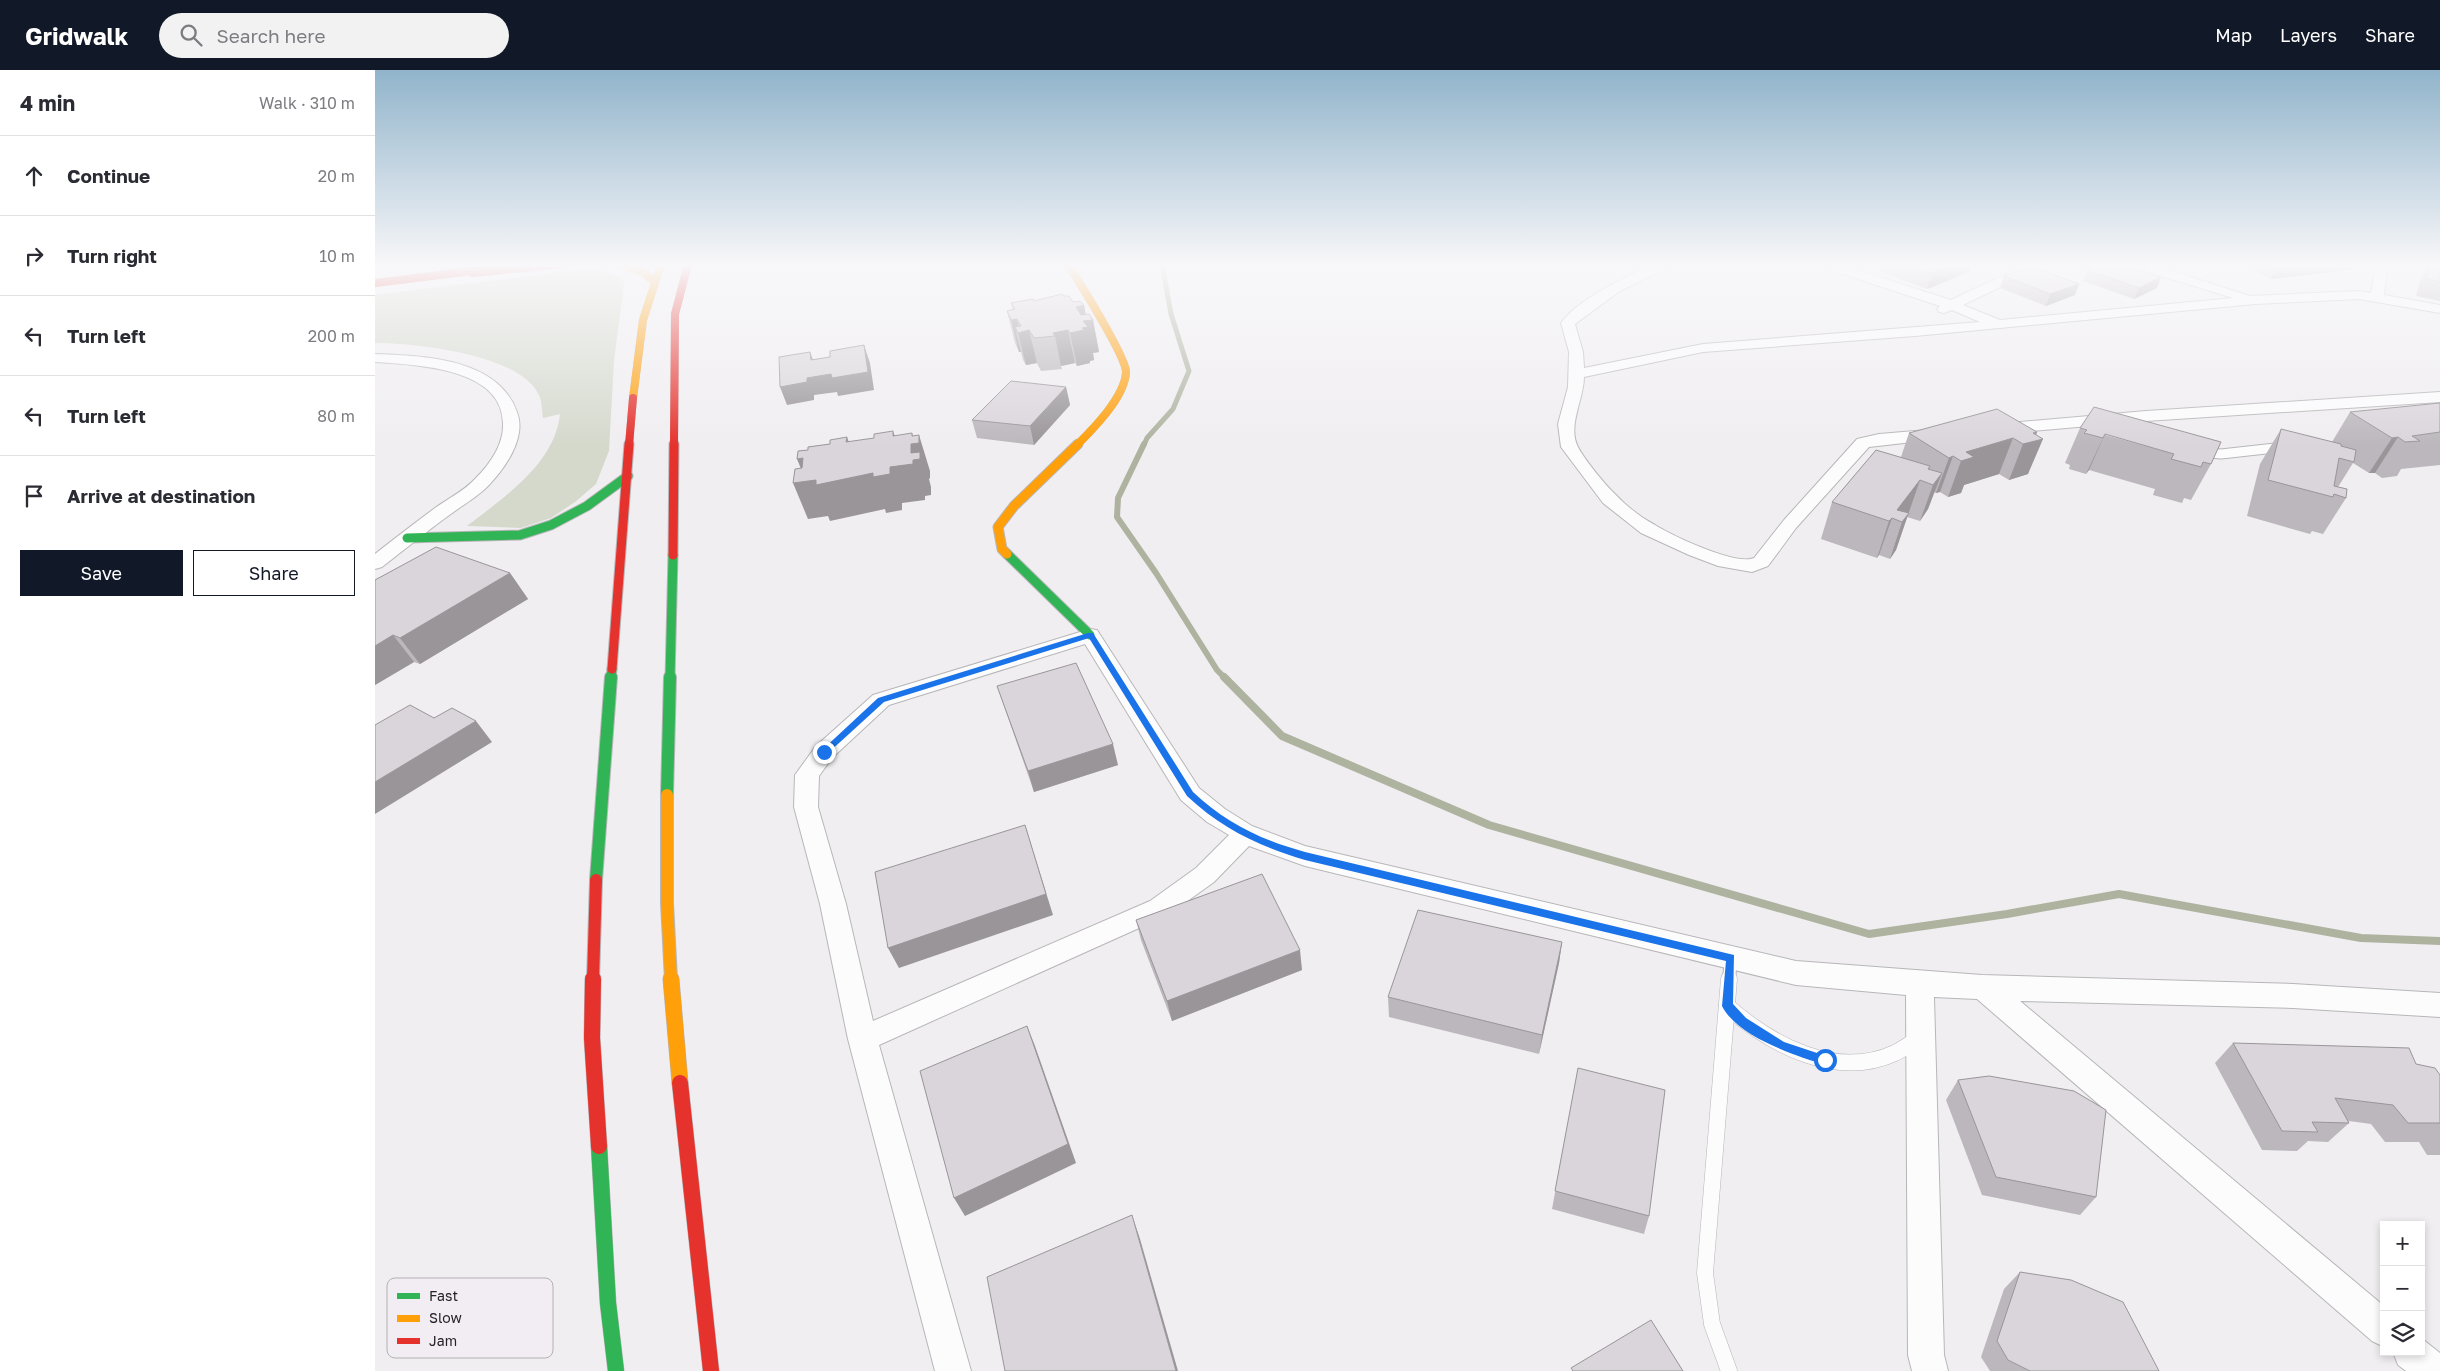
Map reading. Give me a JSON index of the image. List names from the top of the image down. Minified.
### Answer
{"legend":["Fast","Slow","Jam"],"page":{"header":"Gridwalk","search":"Search here","nav":["Map","Layers","Share"],"heading":["4 min","Walk · 310 m"],"list":[["Continue","20 m"],["Turn right","10 m"],["Turn left","200 m"],["Turn left","80 m"],"Arrive at destination"],"buttons":["Save","Share"],"map_buttons":["+","−"]}}
